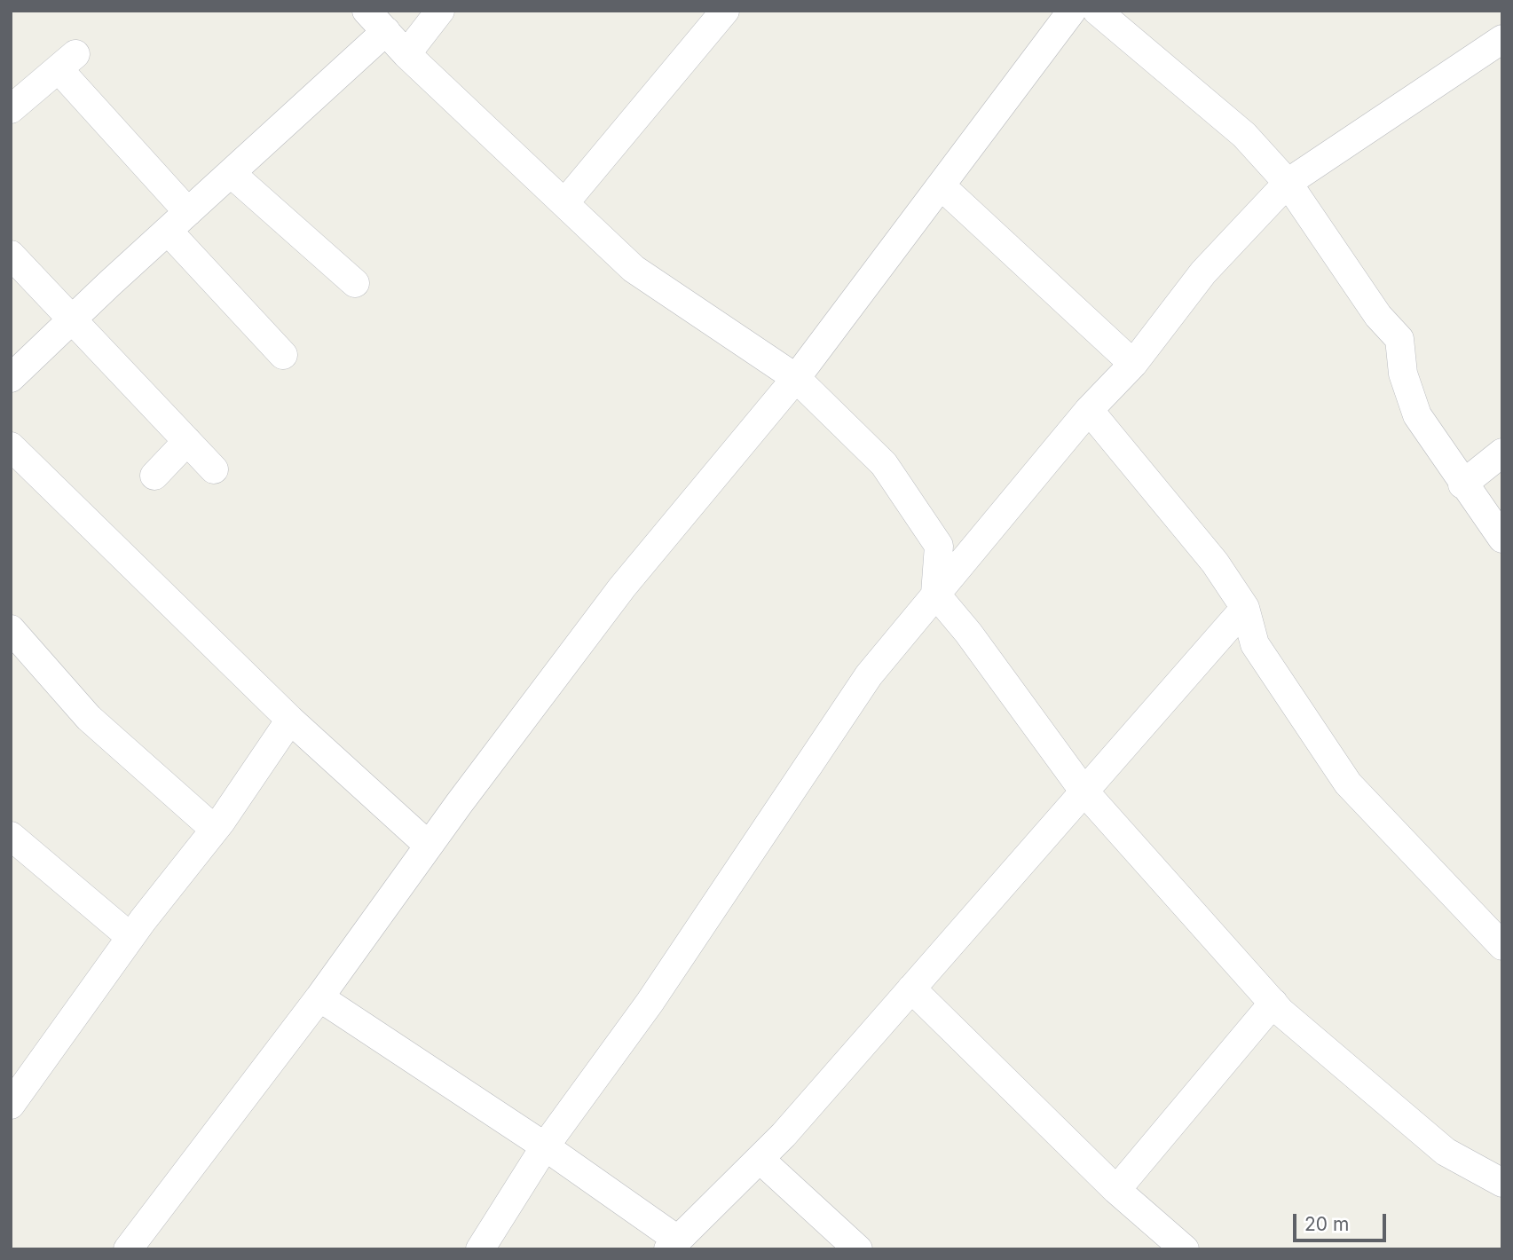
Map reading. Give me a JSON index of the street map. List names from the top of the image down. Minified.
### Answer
{"scale_bar":"20 m"}
